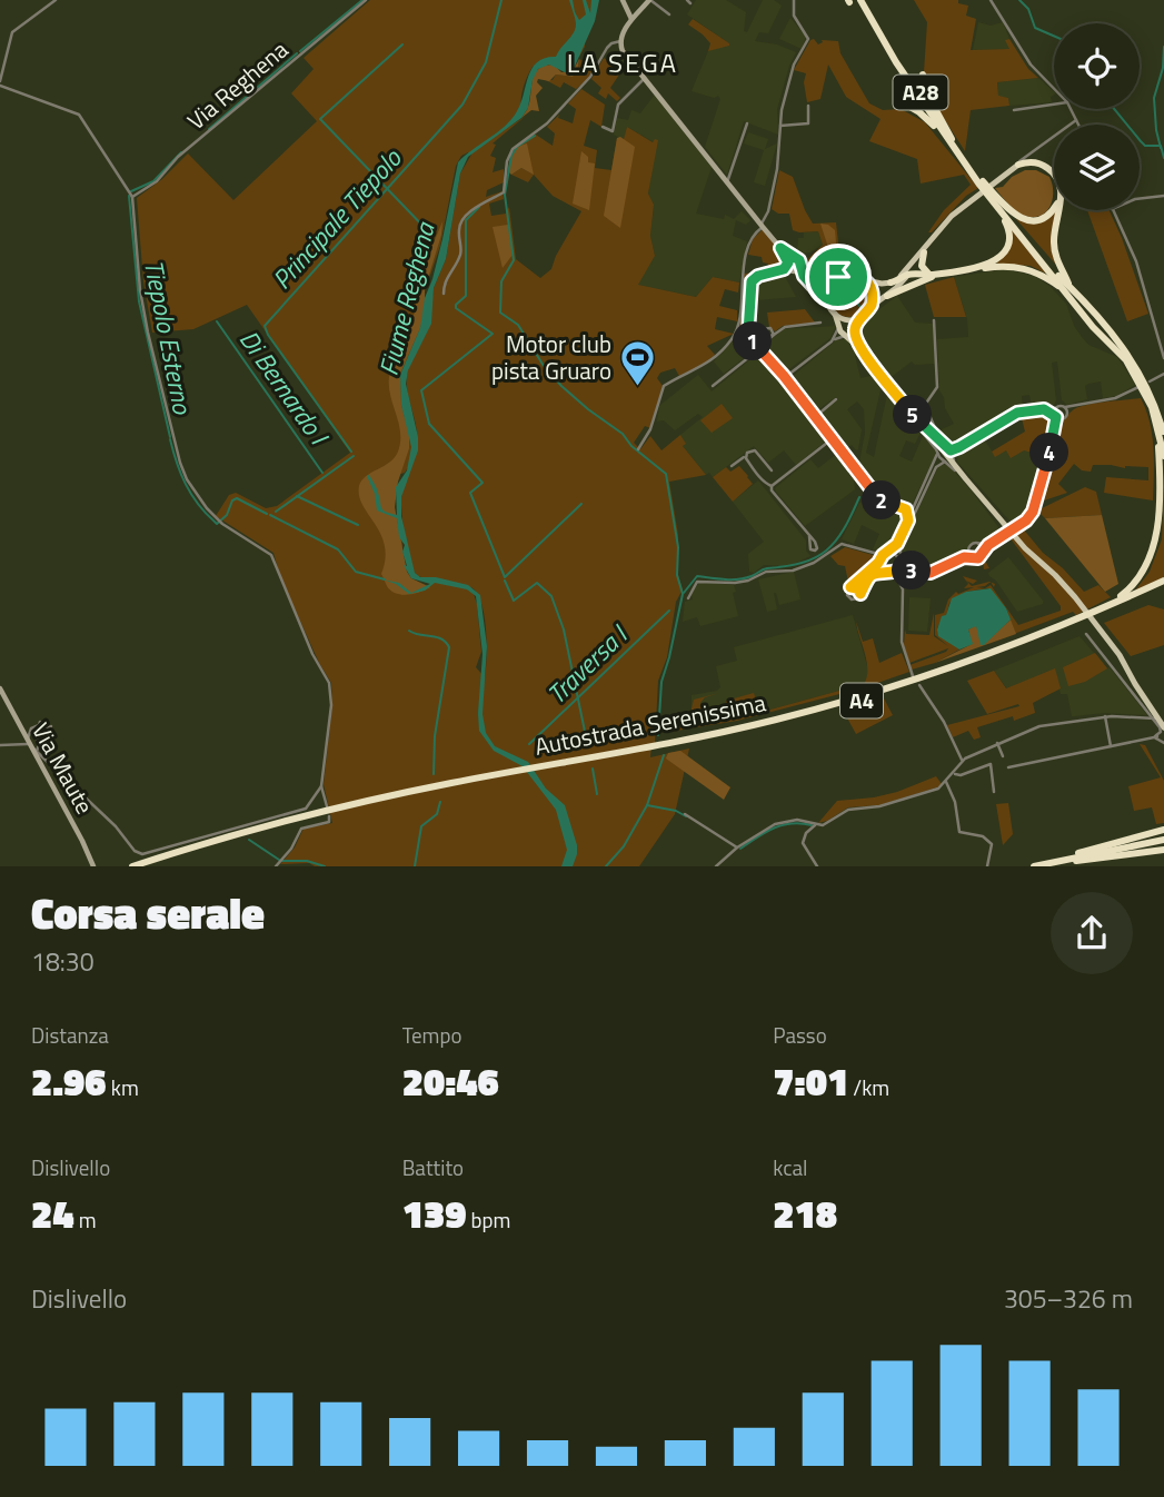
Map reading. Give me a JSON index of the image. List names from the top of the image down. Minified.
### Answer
{"streets":{"highway":["A28","A4","Autostrada Serenissima"],"main road":["Via Maute"],"street":["Via Reghena"]},"districts":["LA SEGA"],"water":["Principale Tiepolo","Fiume Reghena","Tiepolo Esterno","Di Bernardo I","Traversa I"],"places":{"sports":["Motor club pista Gruaro"]},"page":{"pins":["1","5","4","2","3"],"heading":["Corsa serale","18:30"],"stats":[["Distanza","2.96 km"],["Tempo","20:46"],["Passo","7:01 /km"],["Dislivello","24 m"],["Battito","139 bpm"],["kcal","218"]],"chart":["Dislivello","305–326 m"]}}
